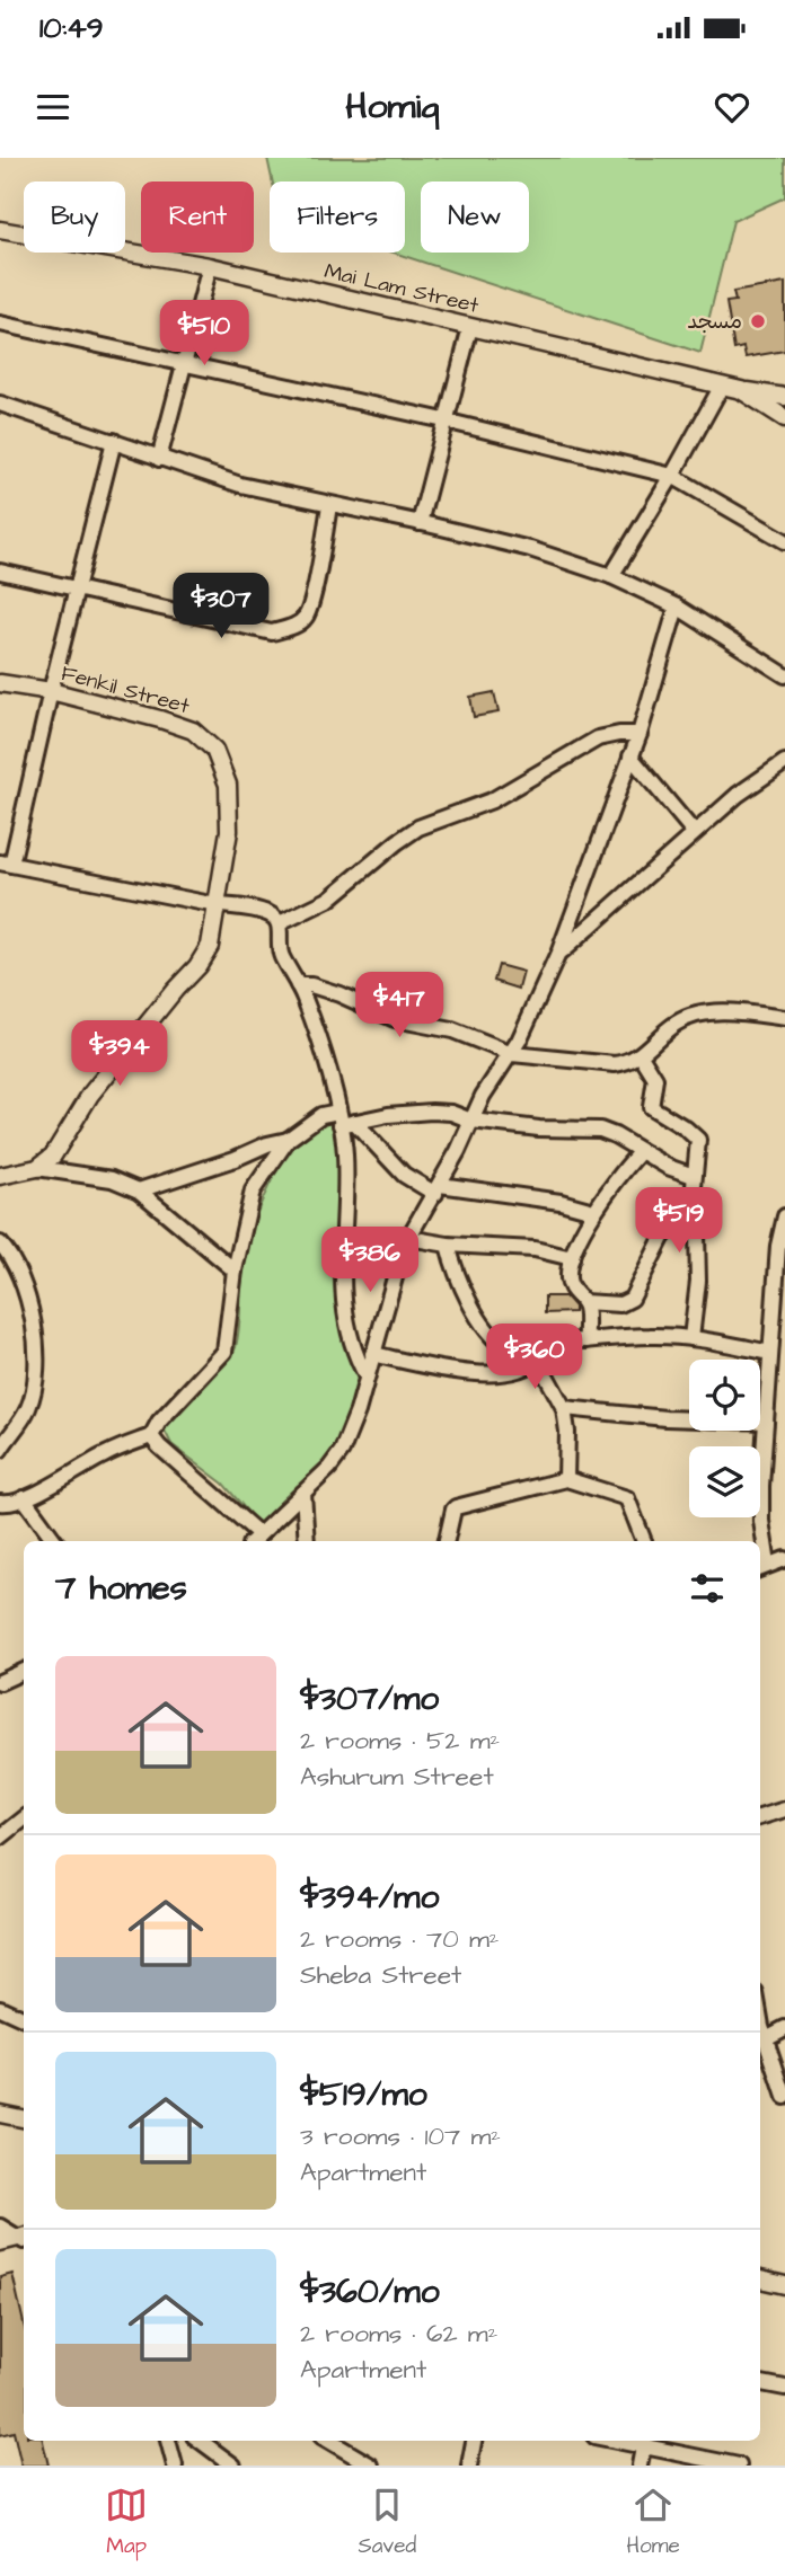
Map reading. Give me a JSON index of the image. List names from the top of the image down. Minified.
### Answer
{"streets":{"street":["Mai Lam Street","Fenkil Street"]},"places":["مسجد"],"page":{"status":"10:49","header":"Homiq","chip":["Buy","Rent","Filters","New"],"price":["$510","$307","$417","$394","$519","$386","$360"],"heading":"7 homes","list":[{"name":"$307/mo","note":"2 rooms · 52 m² · Ashurum Street"},{"name":"$394/mo","note":"2 rooms · 70 m² · Sheba Street"},{"name":"$519/mo","note":"3 rooms · 107 m² · Apartment"},{"name":"$360/mo","note":"2 rooms · 62 m² · Apartment"}],"tabs":["Map","Saved","Home"]}}
